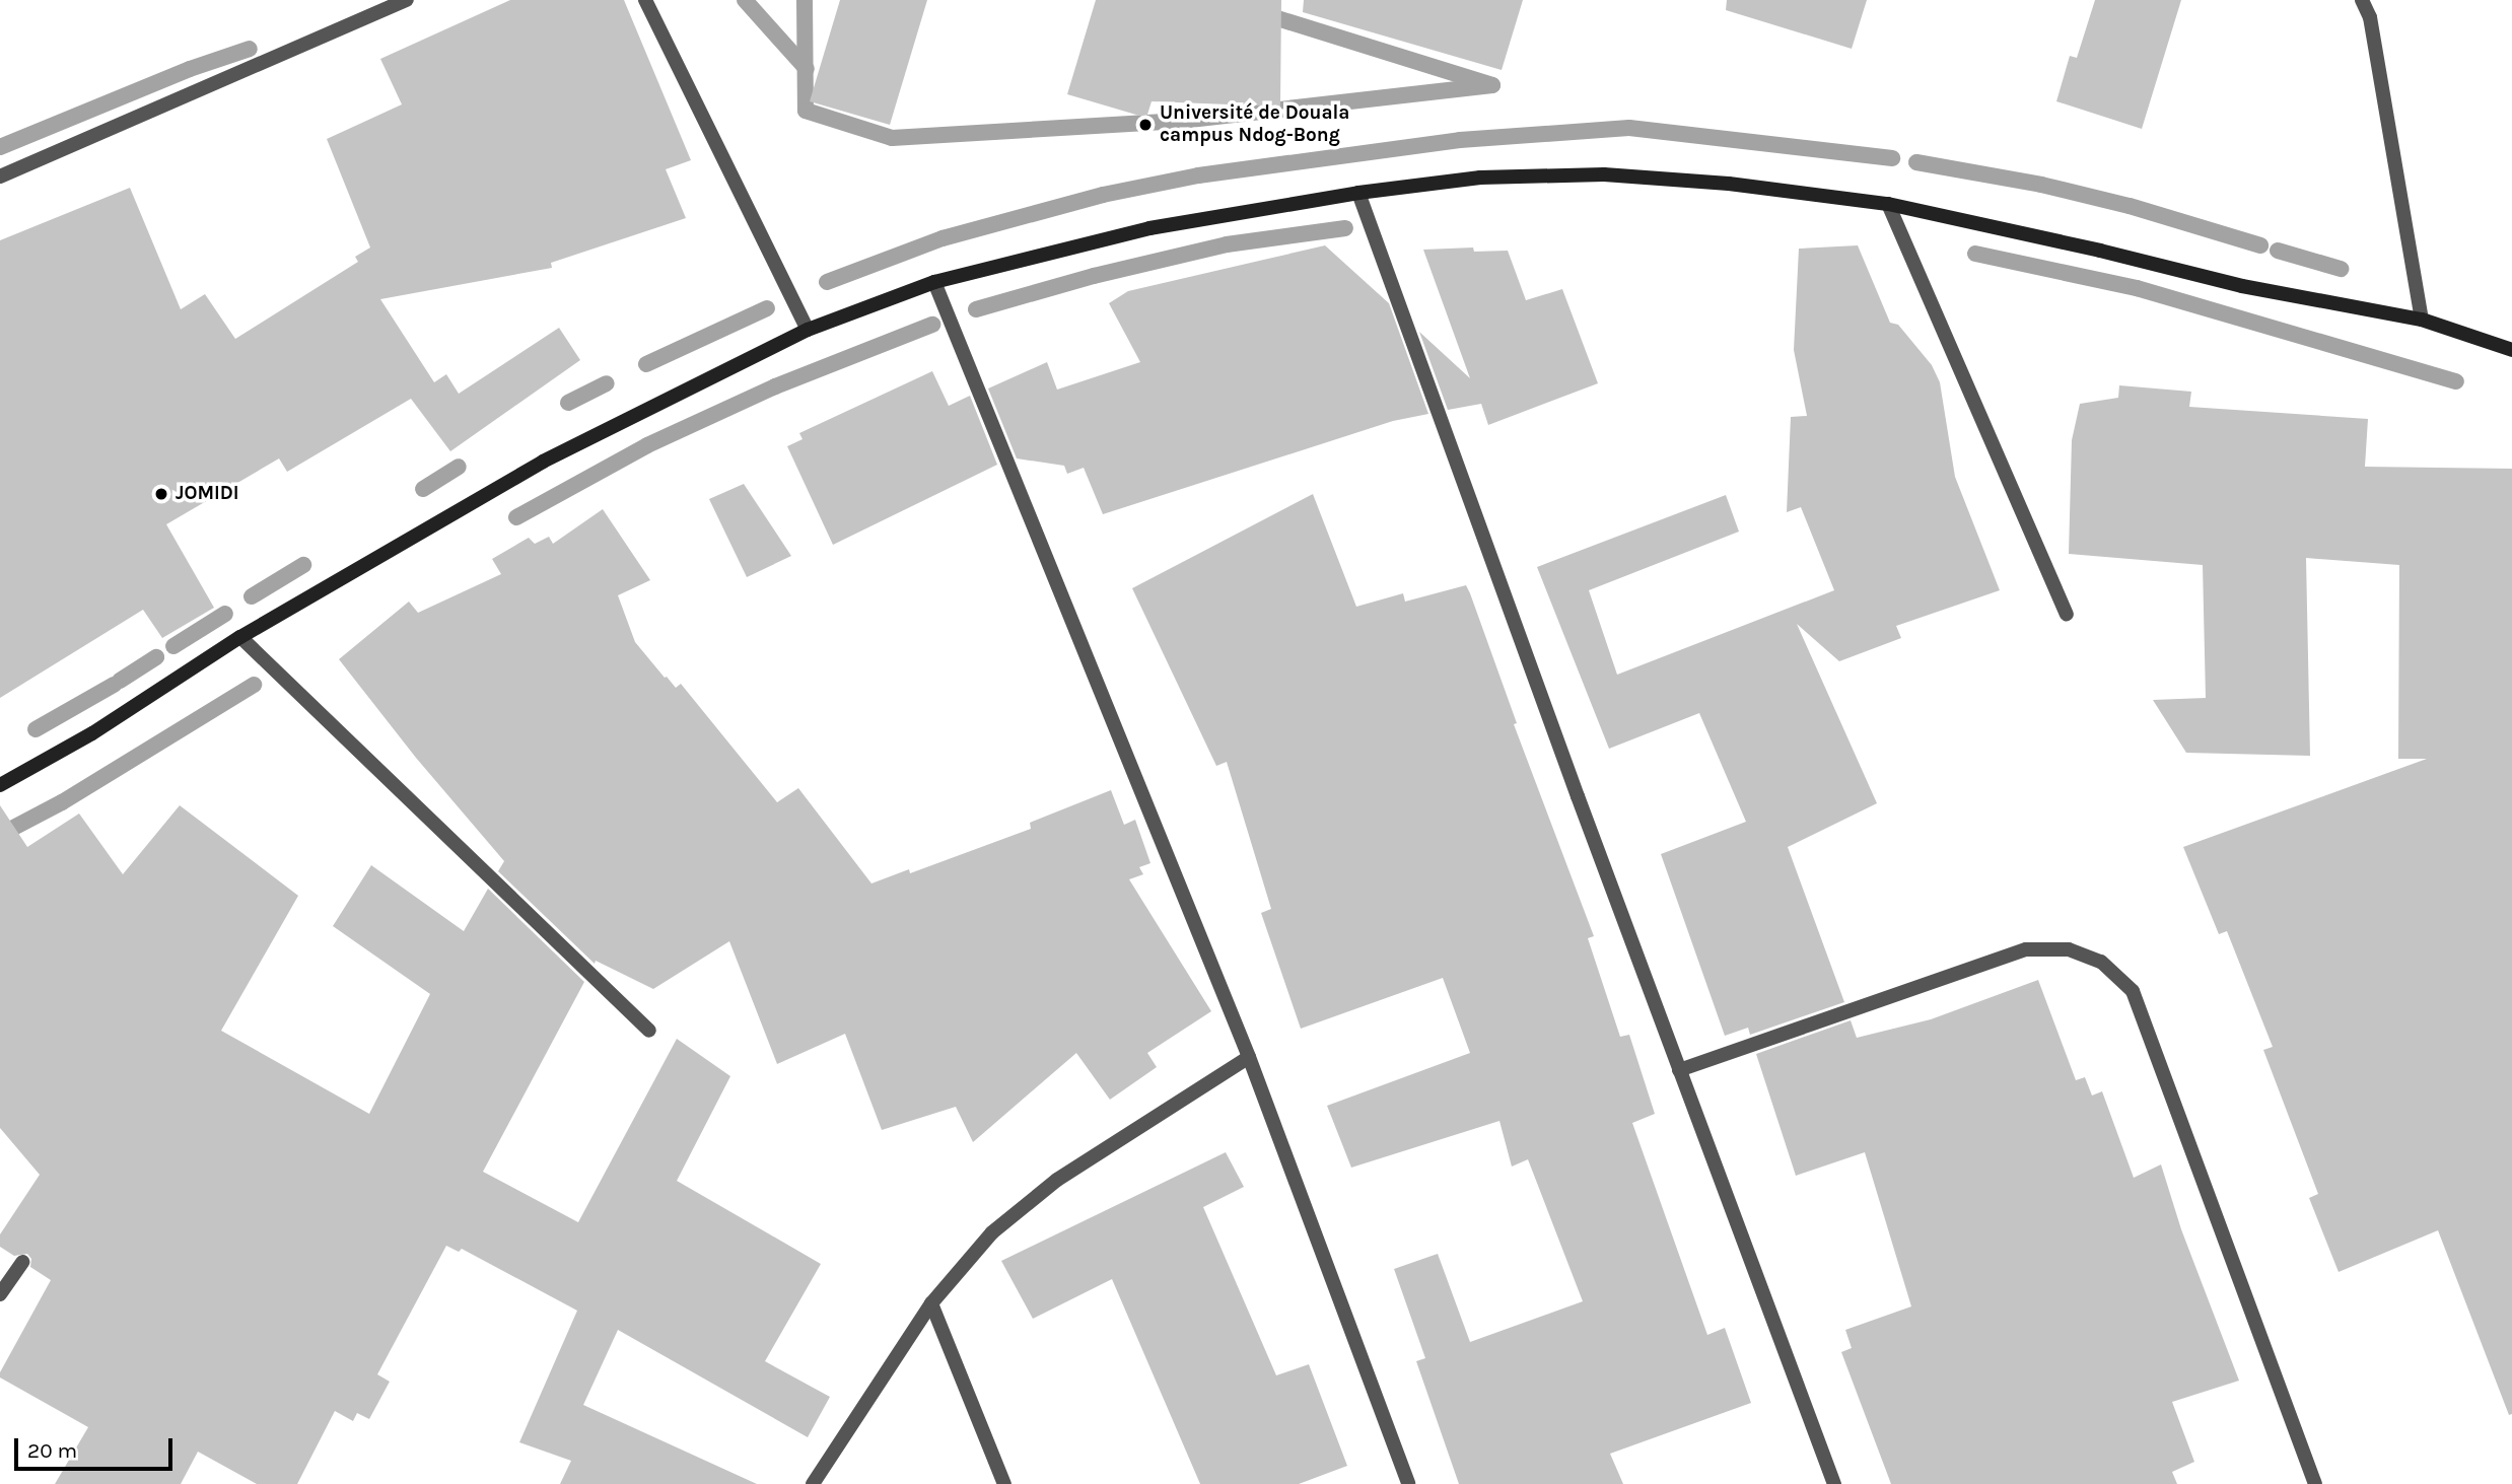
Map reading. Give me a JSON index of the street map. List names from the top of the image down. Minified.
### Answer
{"places":["Université de Douala campus Ndog-Bong","JOMIDI"],"scale_bar":"20 m"}
